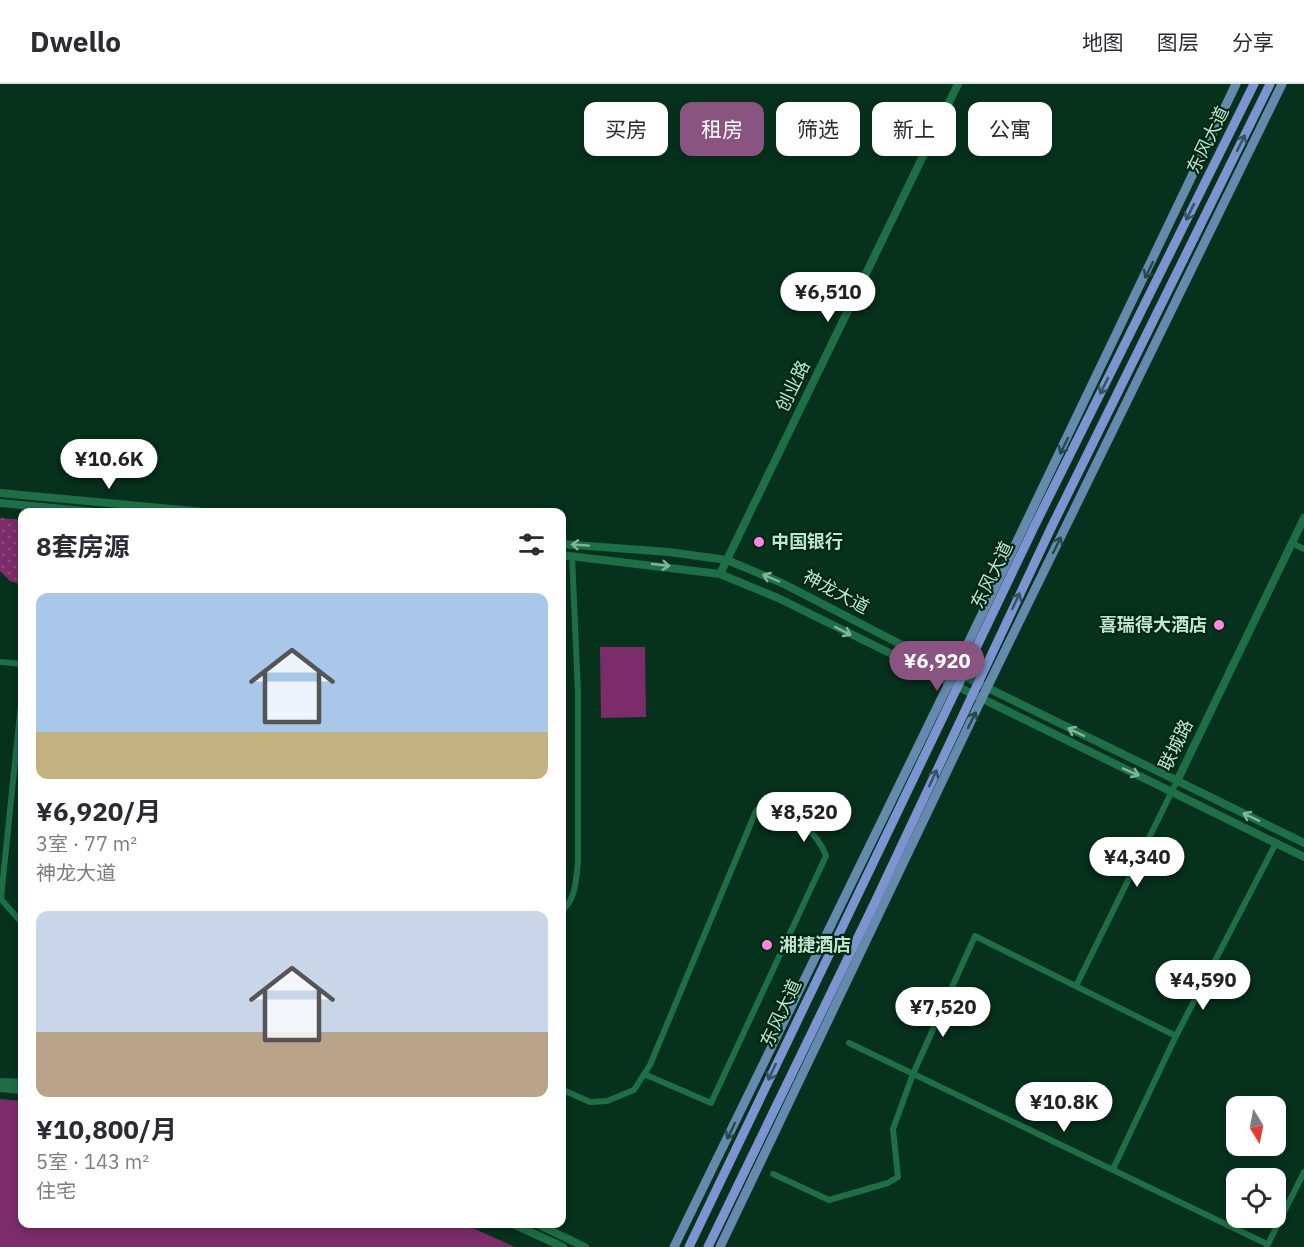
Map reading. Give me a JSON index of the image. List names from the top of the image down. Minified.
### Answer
{"streets":{"highway":["东风大道"],"main road":["创业路","神龙大道","联城路"]},"crossings":[["创业路","神龙大道"],["神龙大道","联城路"]],"places":["中国银行","喜瑞得大酒店","湘捷酒店"],"north":"bottom","page":{"header":"Dwello","nav":["地图","图层","分享"],"chip":["买房","租房","筛选","新上","公寓"],"price":["¥6,510","¥10.6K","¥6,920","¥8,520","¥4,340","¥4,590","¥7,520","¥10.8K"],"heading":"8套房源","list":[{"name":"¥6,920/月","note":"3室 · 77 m² · 神龙大道"},{"name":"¥10,800/月","note":"5室 · 143 m² · 住宅"}]}}
